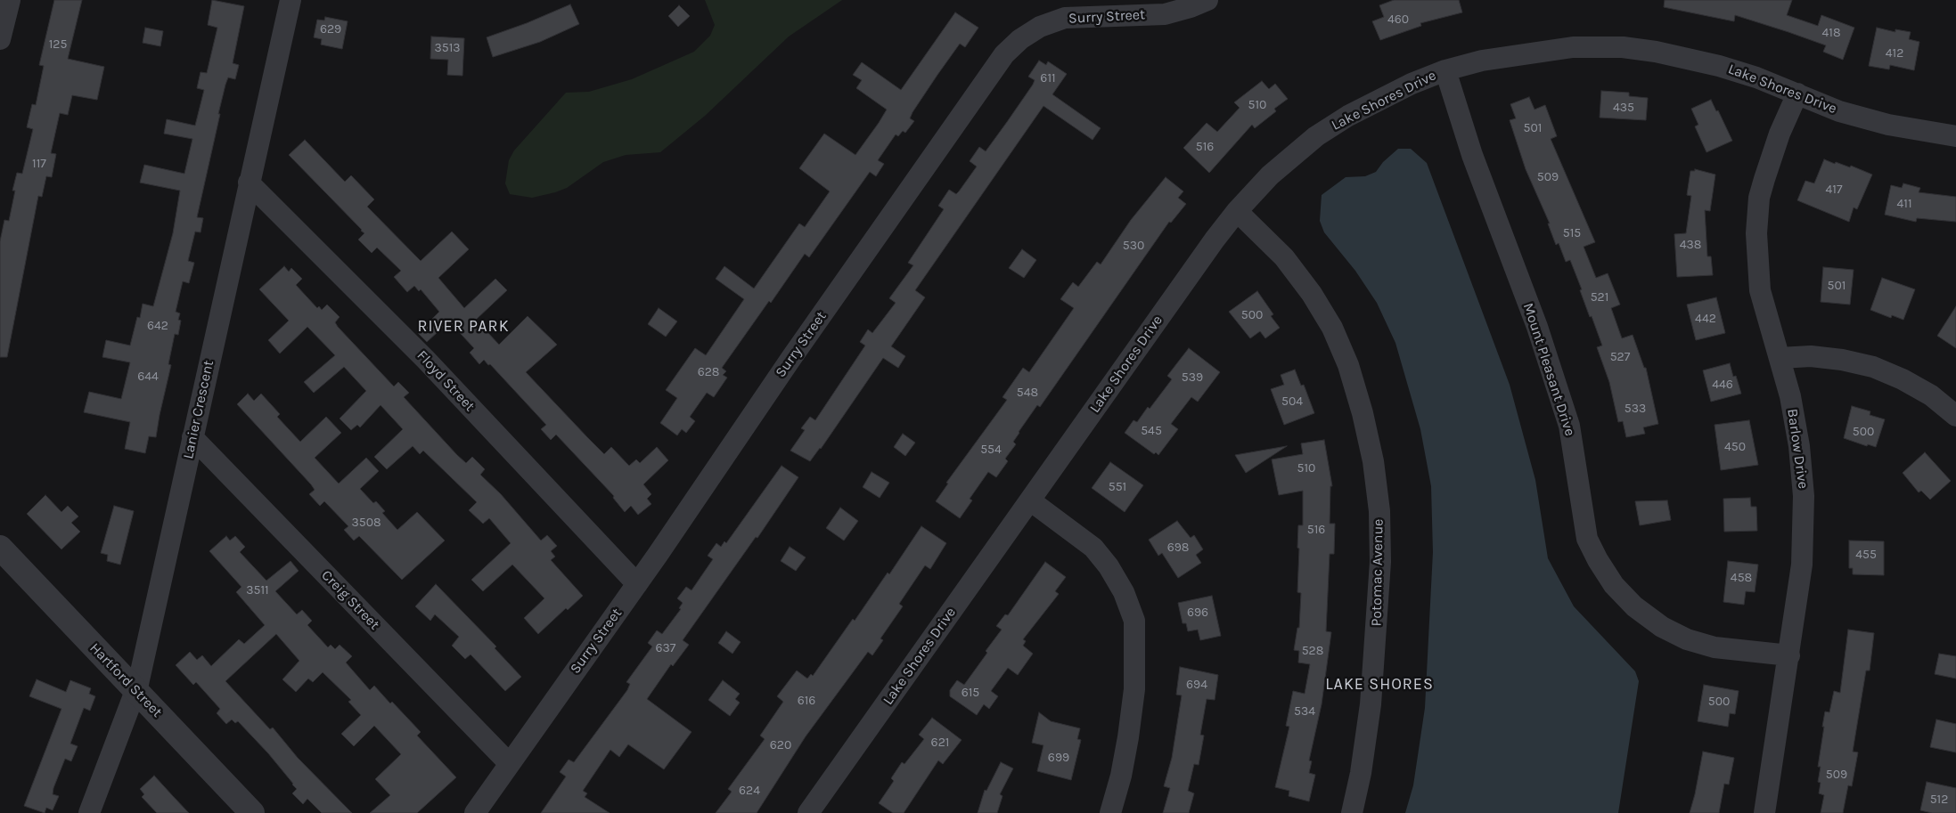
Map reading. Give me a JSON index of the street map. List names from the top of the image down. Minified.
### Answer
{"streets":{"street":["Surry Street","Lake Shores Drive","Mount Pleasant Drive","Floyd Street","Lanier Crescent","Barlow Drive","Potomac Avenue","Creig Street","Hartford Street"]},"crossings":[["Surry Street","Floyd Street"],["Surry Street","Creig Street"],["Lake Shores Drive","Mount Pleasant Drive"],["Lake Shores Drive","Barlow Drive"],["Lake Shores Drive","Potomac Avenue"],["Mount Pleasant Drive","Barlow Drive"],["Floyd Street","Lanier Crescent"],["Lanier Crescent","Creig Street"],["Lanier Crescent","Hartford Street"]],"districts":["RIVER PARK","LAKE SHORES"],"house_numbers":["460","629","418","125","3513","412","611","510","435","501","516","117","509","417","411","515","438","530","501","521","500","442","642","527","628","644","539","446","548","504","533","545","500","450","554","510","551","3508","516","698","455","458","3511","696","637","528","694","615","616","500","534","621","620","699","509","624","512"]}
